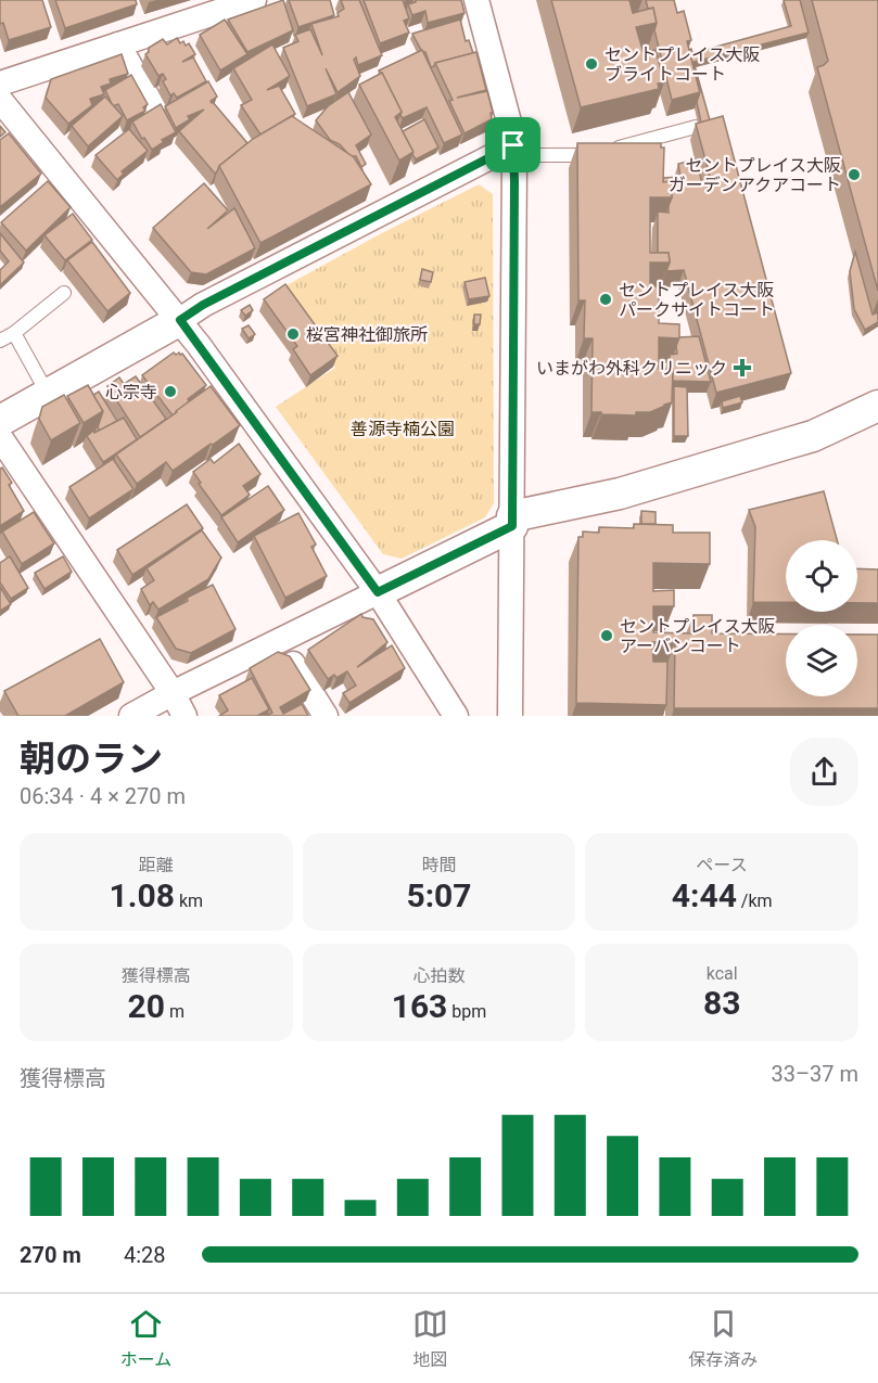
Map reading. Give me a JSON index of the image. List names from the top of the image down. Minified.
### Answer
{"parks":["善源寺楠公園"],"places":{"other":["セントプレイス大阪 ブライトコート","セントプレイス大阪 ガーデンアクアコート","セントプレイス大阪 パークサイトコート","桜宮神社御旅所","心宗寺","セントプレイス大阪 アーバンコート"],"health":["いまがわ外科クリニック"]},"page":{"heading":["朝のラン","06:34 · 4 × 270 m"],"stats":[["距離","1.08 km"],["時間","5:07"],["ペース","4:44 /km"],["獲得標高","20 m"],["心拍数","163 bpm"],["kcal","83"]],"chart":["獲得標高","33–37 m"],"list":[{"name":"270 m","note":"4:28"}],"tabs":["ホーム","地図","保存済み"]}}
